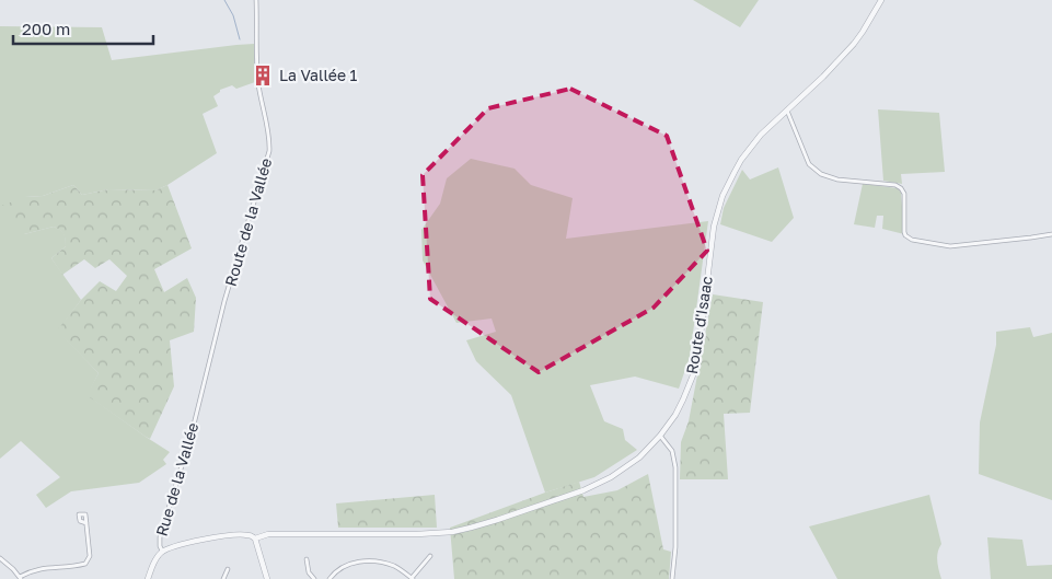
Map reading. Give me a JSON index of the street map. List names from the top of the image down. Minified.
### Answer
{"streets":{"street":["Route de la Vallée","Route d'Isaac","Rue de la Vallée"]},"crossings":[["Route de la Vallée","Rue de la Vallée"],["Route d'Isaac","Rue de la Vallée"]],"places":{"building":["La Vallée 1"]},"scale_bar":"200 m"}
